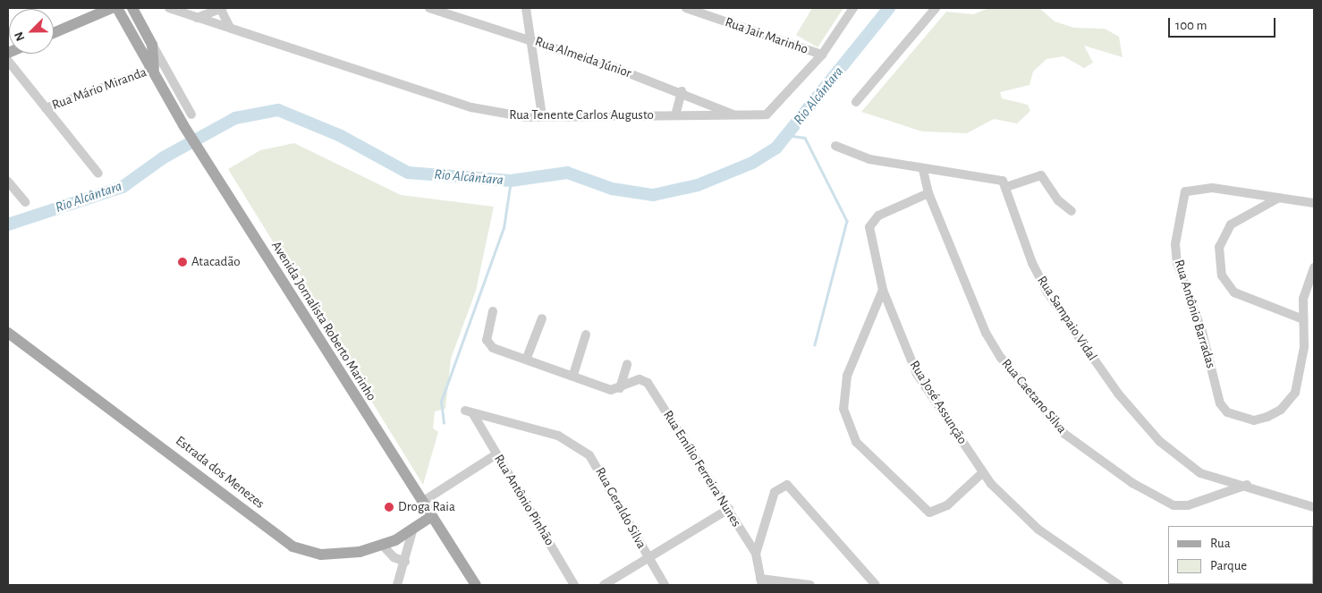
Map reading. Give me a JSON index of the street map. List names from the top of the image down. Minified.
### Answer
{"streets":{"main road":["Avenida Jornalista Roberto Marinho","Estrada dos Menezes"],"street":["Rua Jair Marinho","Rua Almeida Júnior","Rua Mário Miranda","Rua Tenente Carlos Augusto","Rua Antônio Barradas","Rua Sampaio Vidal","Rua Caetano Silva","Rua José Assunção","Rua Emílio Ferreira Nunes","Rua Antônio Pinhão","Rua Geraldo Silva"]},"crossings":[["Rua Jair Marinho","Rua Tenente Carlos Augusto"],["Rua Almeida Júnior","Rua Tenente Carlos Augusto"],["Rua Mário Miranda","Avenida Jornalista Roberto Marinho"],["Rua Sampaio Vidal","Rua Caetano Silva"],["Avenida Jornalista Roberto Marinho","Estrada dos Menezes"],["Rua Caetano Silva","Rua José Assunção"],["Rua Antônio Pinhão","Rua Geraldo Silva"]],"water":["Rio Alcântara"],"places":["Atacadão","Droga Raia"],"legend":["Rua","Parque"],"scale_bar":"100 m","north":"bottom left"}
